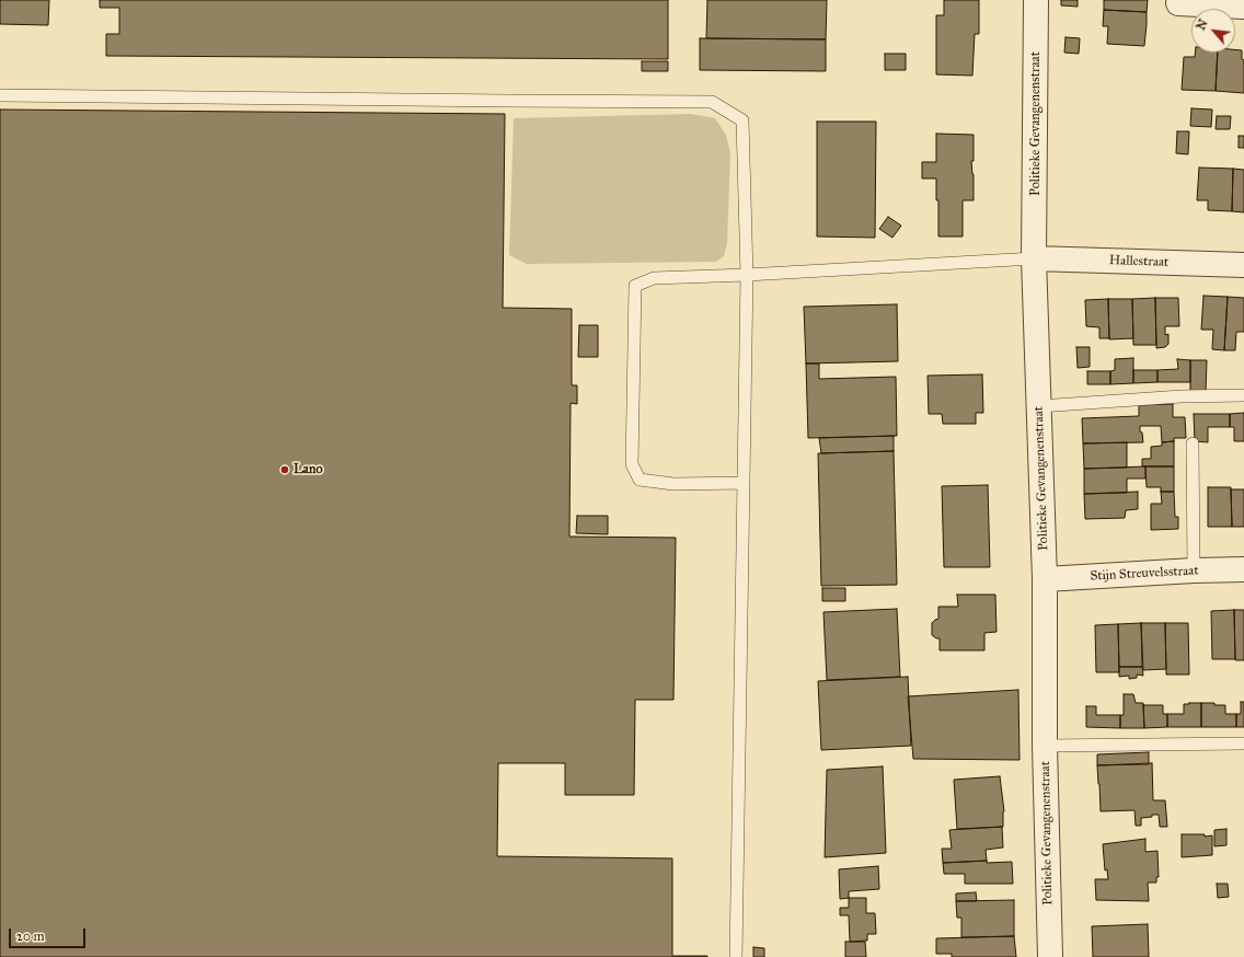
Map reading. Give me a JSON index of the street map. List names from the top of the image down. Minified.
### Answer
{"streets":{"street":["Politieke Gevangenenstraat","Hallestraat","Stijn Streuvelsstraat"]},"crossings":[["Politieke Gevangenenstraat","Hallestraat"],["Politieke Gevangenenstraat","Stijn Streuvelsstraat"]],"places":["Lano"],"scale_bar":"20 m","north":"top left"}
